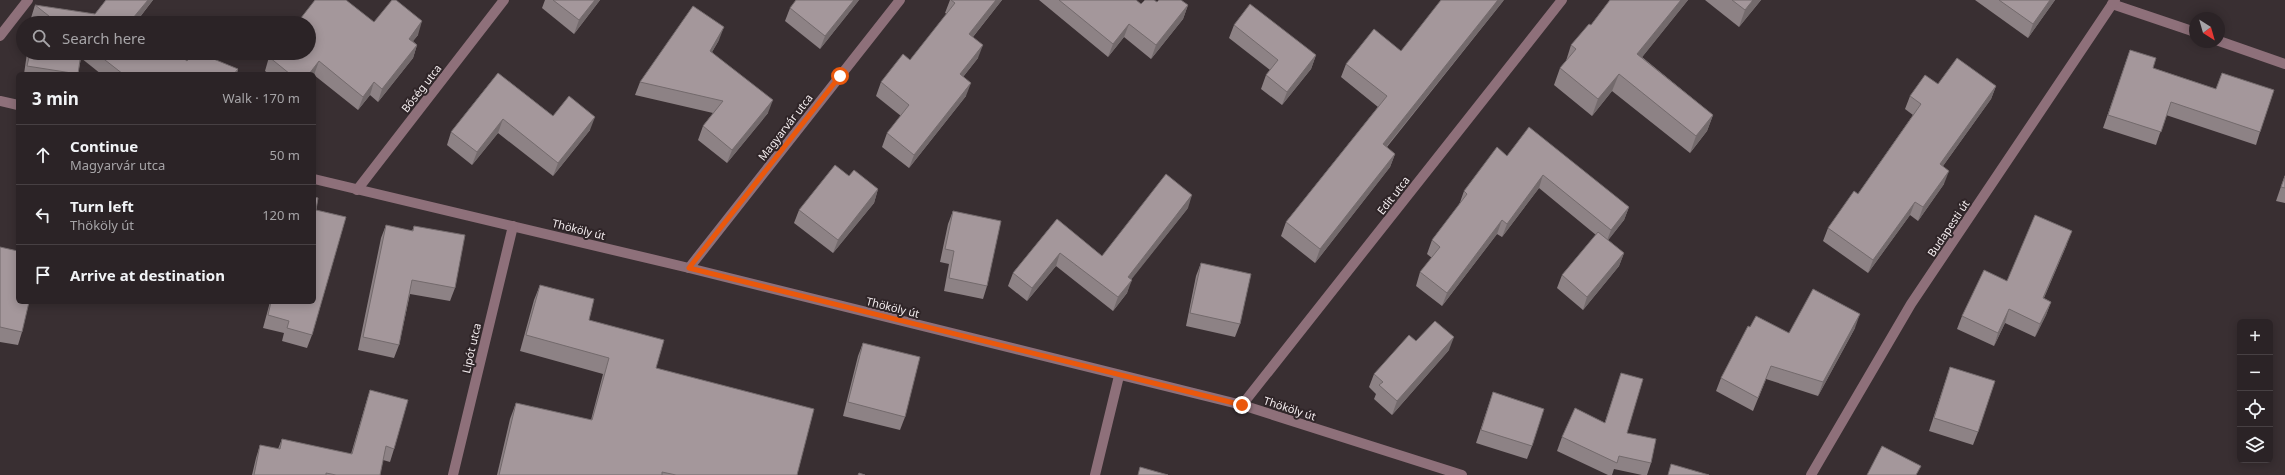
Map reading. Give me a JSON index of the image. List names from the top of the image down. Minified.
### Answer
{"streets":{"street":["Bőség utca","Magyarvár utca","Edit utca","Budapesti út","Thököly út","Lipót utca"]},"crossings":[["Bőség utca","Thököly út"],["Magyarvár utca","Thököly út"],["Edit utca","Thököly út"],["Thököly út","Lipót utca"]],"north":"bottom right","page":{"search":"Search here","heading":["3 min","Walk · 170 m"],"list":[["Continue","Magyarvár utca","50 m"],["Turn left","Thököly út","120 m"],"Arrive at destination"],"map_buttons":["+","−"]}}
